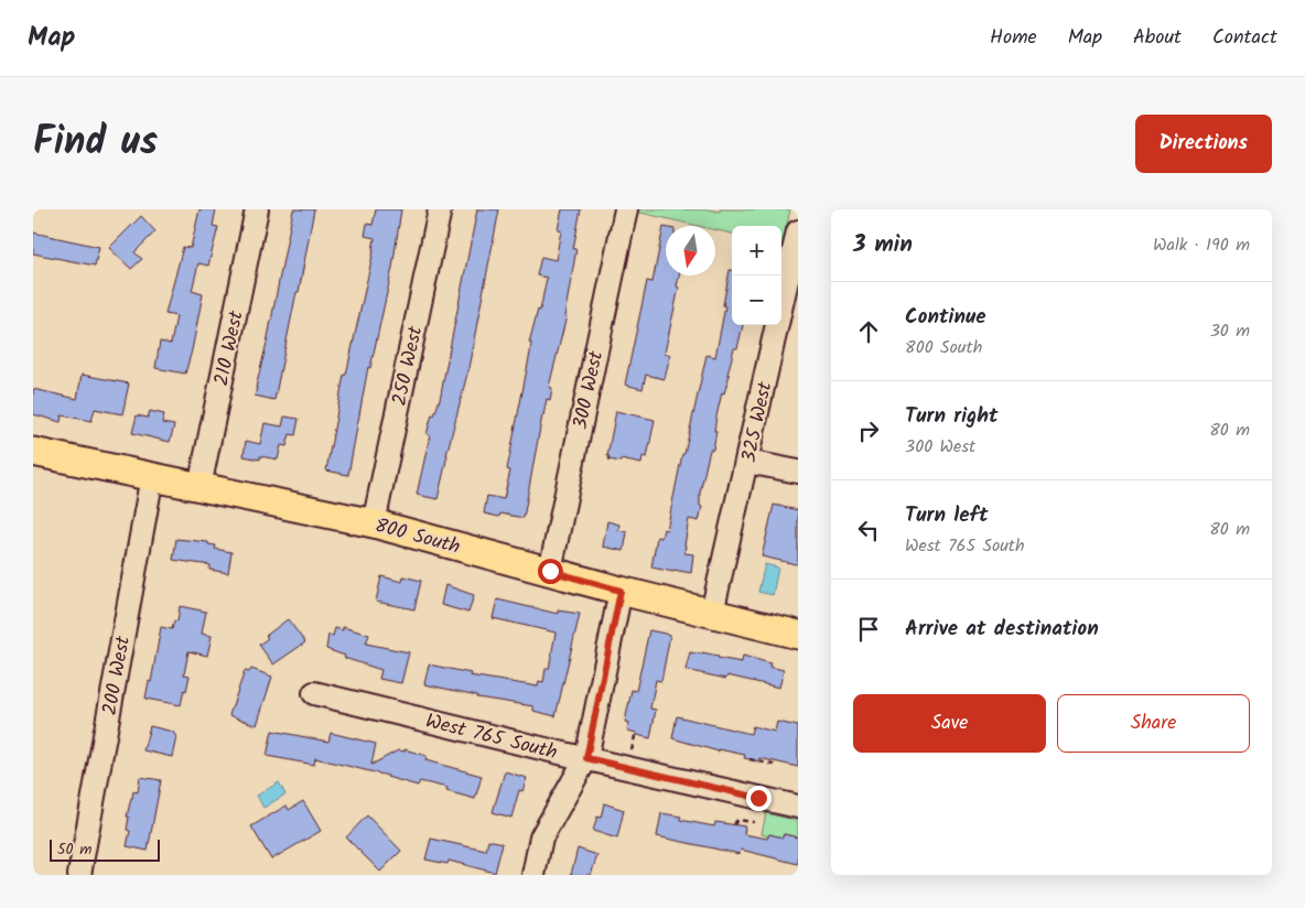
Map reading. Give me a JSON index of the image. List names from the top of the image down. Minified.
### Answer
{"streets":{"main road":["800 South"],"street":["210 West","250 West","300 West","325 West","200 West","West 765 South"]},"crossings":[["210 West","800 South"],["250 West","800 South"],["300 West","800 South"],["325 West","800 South"],["800 South","200 West"]],"scale_bar":"50 m","north":"bottom","page":{"header":"Map","nav":["Home","Map","About","Contact"],"title":"Find us","buttons":["Directions",["Save","Share"]],"heading":["3 min","Walk · 190 m"],"map_buttons":["+","−"],"list":[["Continue","800 South","30 m"],["Turn right","300 West","80 m"],["Turn left","West 765 South","80 m"],"Arrive at destination"],"scale":"50 m"}}
